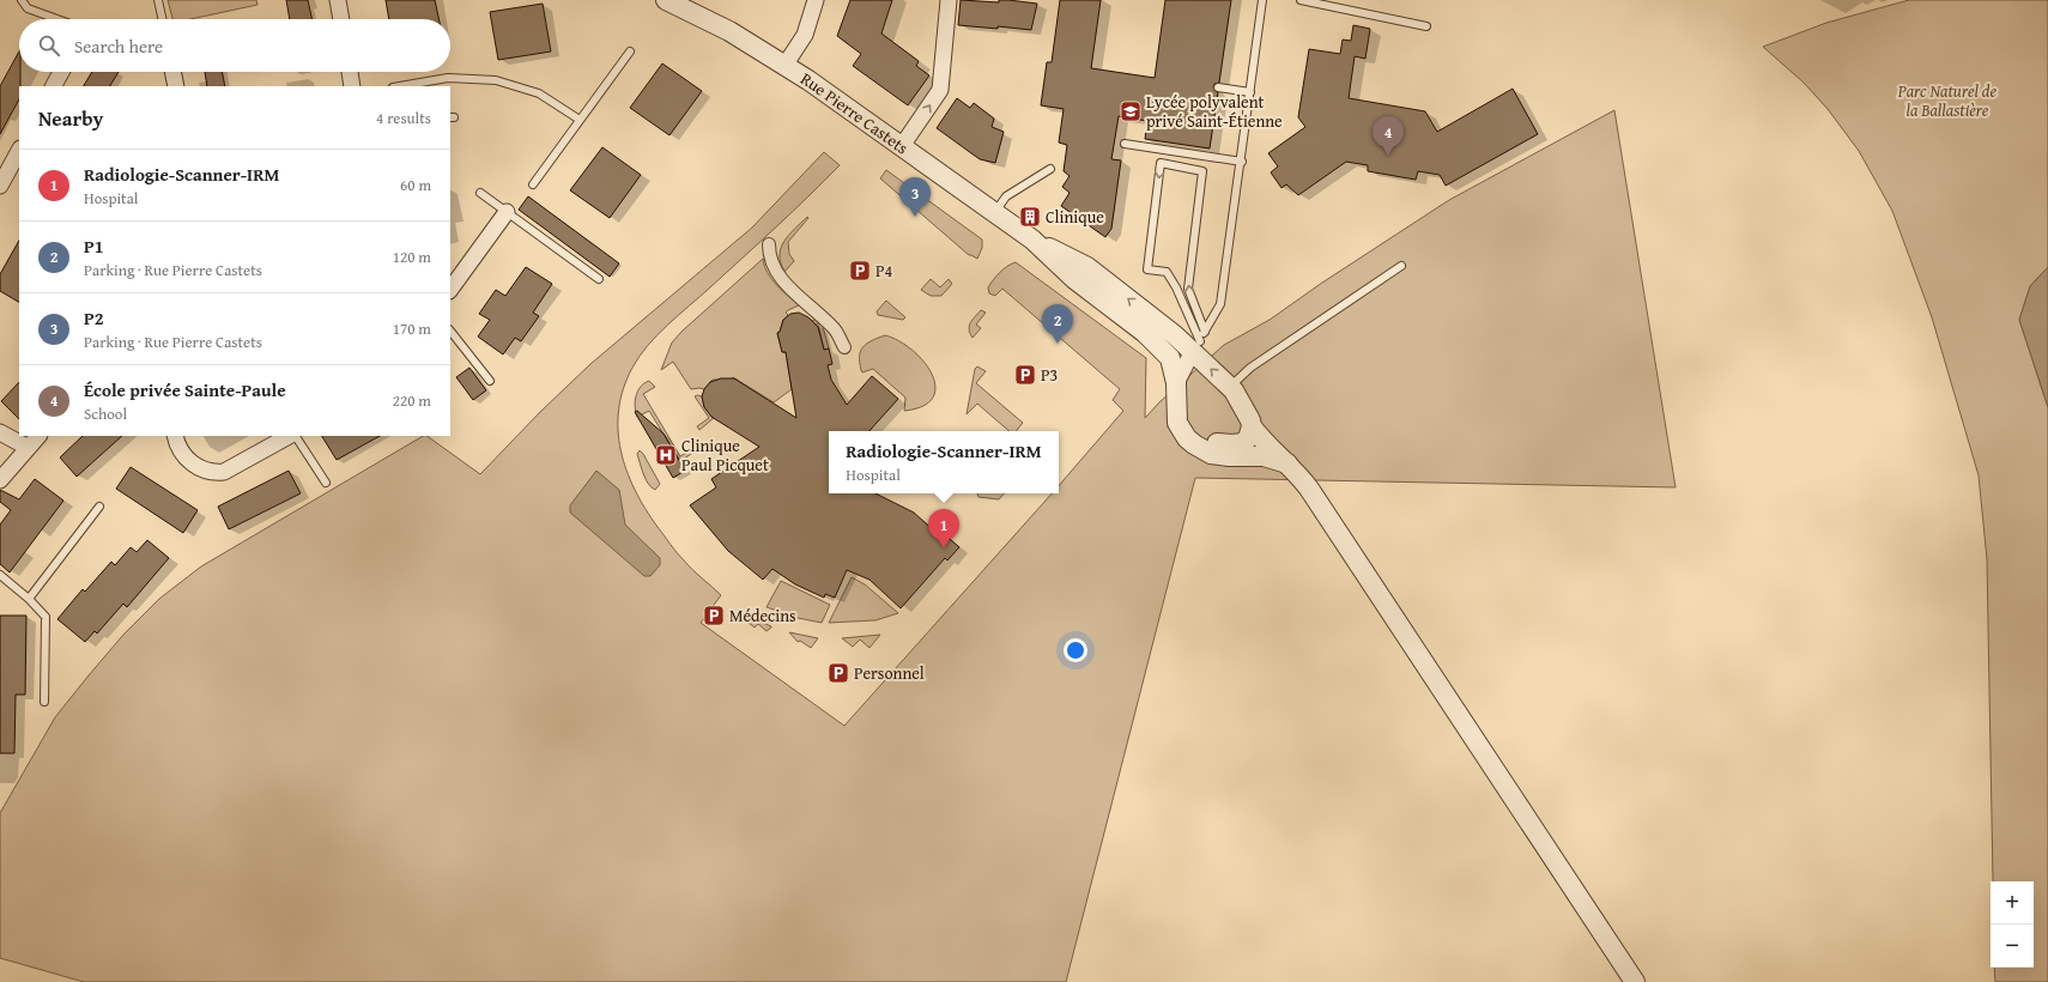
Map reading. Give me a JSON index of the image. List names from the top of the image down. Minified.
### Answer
{"streets":{"street":["Rue Pierre Castets"]},"parks":["Parc Naturel de la Ballastière"],"places":{"school or university":["Lycée polyvalent privé Saint-Étienne"],"building":["Clinique"],"parking":["P4","P3","Médecins","Personnel"],"hospital":["Clinique Paul Picquet"]},"page":{"search":"Search here","heading":["Nearby","4 results"],"pins":["4","3","2","1"],"list":[{"mark":"1","name":"Radiologie-Scanner-IRM","note":"Hospital","value":"60 m"},{"mark":"2","name":"P1","note":"Parking · Rue Pierre Castets","value":"120 m"},{"mark":"3","name":"P2","note":"Parking · Rue Pierre Castets","value":"170 m"},{"mark":"4","name":"École privée Sainte-Paule","note":"School","value":"220 m"}],"popup":["Radiologie-Scanner-IRM","Hospital"],"map_buttons":["+","−"]}}
